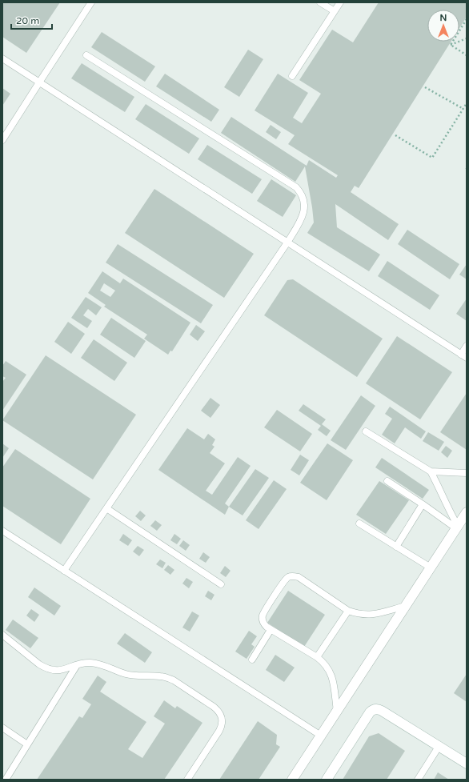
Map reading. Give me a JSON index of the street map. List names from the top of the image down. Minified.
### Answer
{"scale_bar":"20 m","north":"top"}
